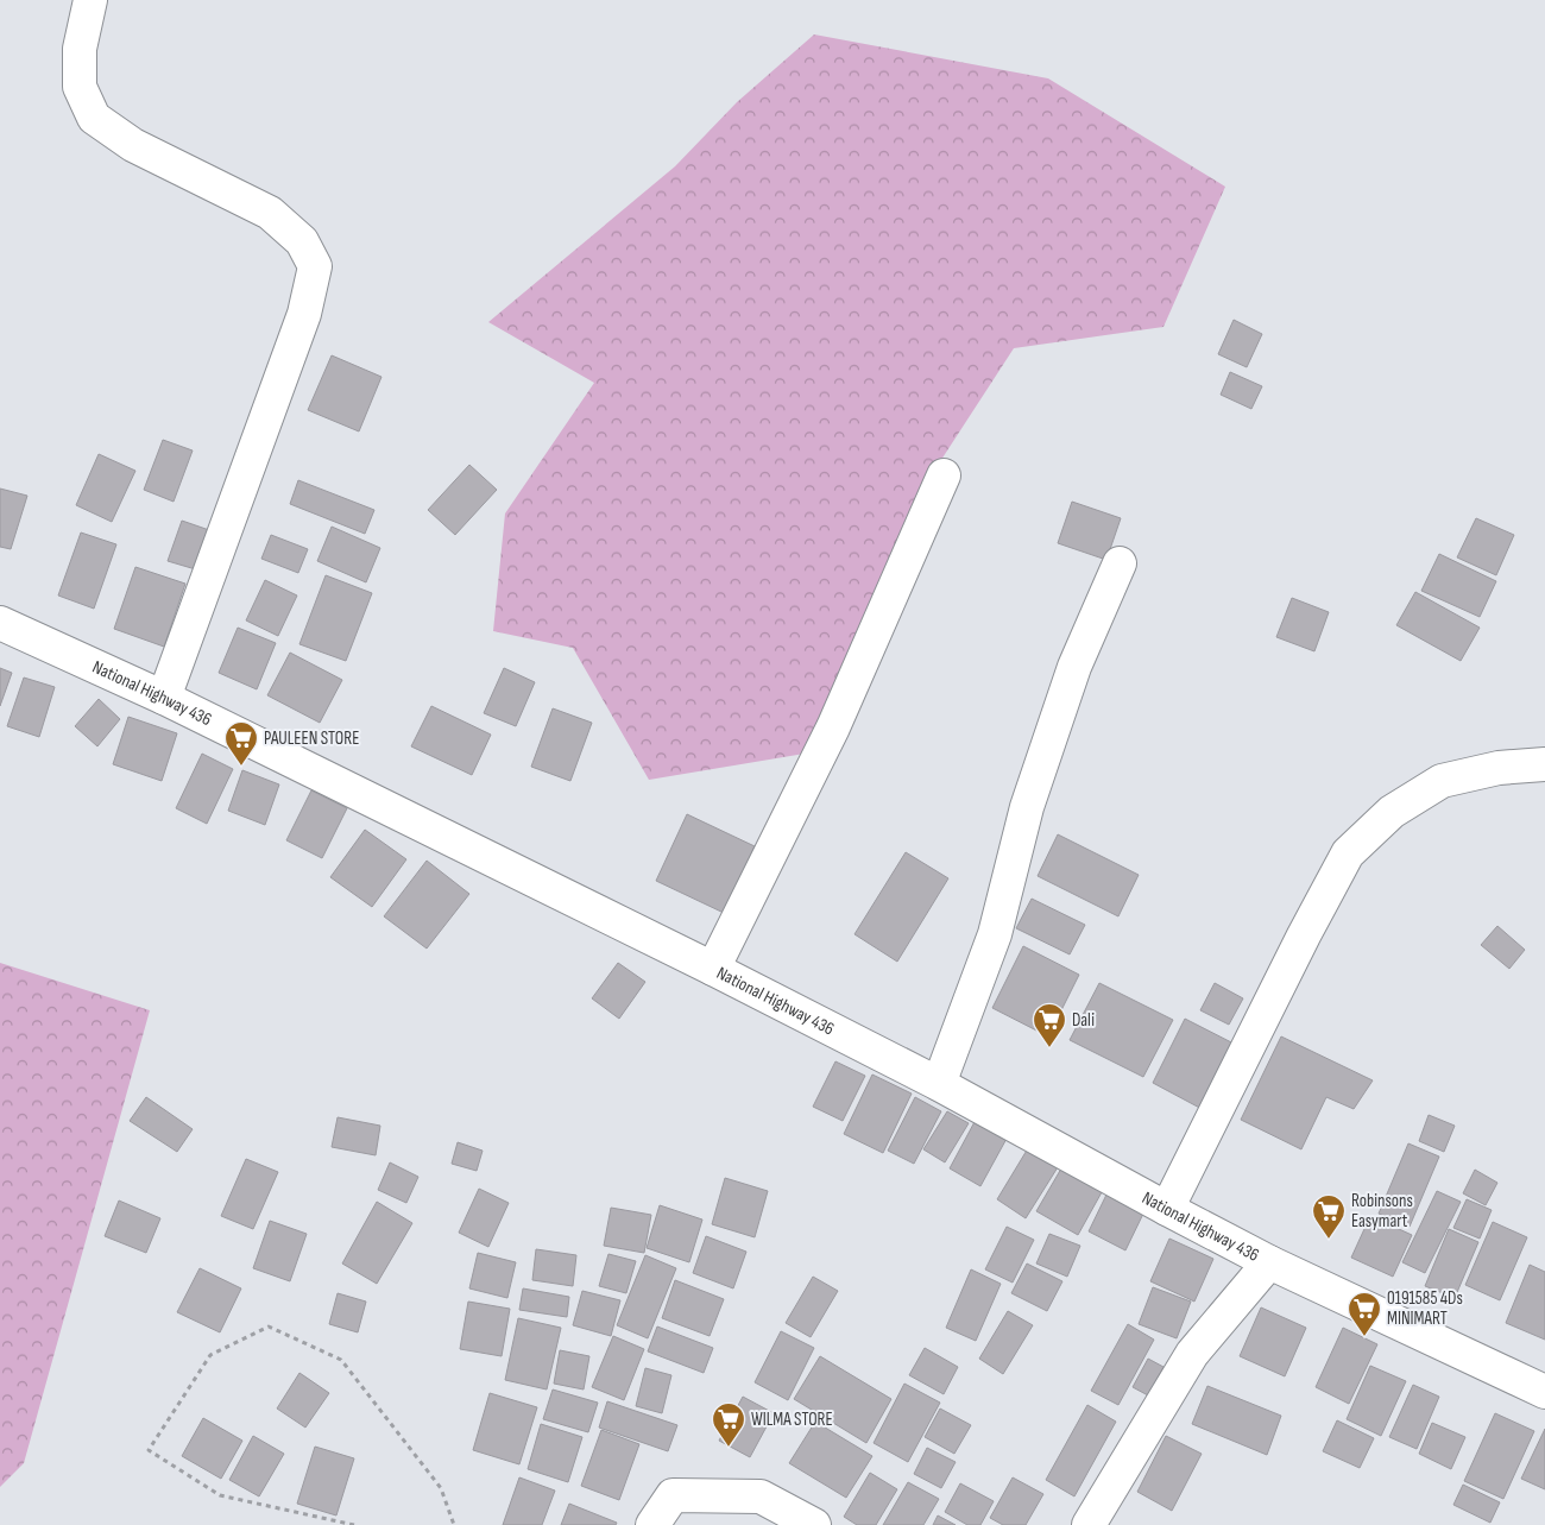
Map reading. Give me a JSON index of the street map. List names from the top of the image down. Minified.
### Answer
{"streets":{"street":["National Highway 436"]},"places":{"supermarket":["PAULEEN STORE","Dali","Robinsons Easymart","0191585 4Ds MINIMART","WILMA STORE"]}}
